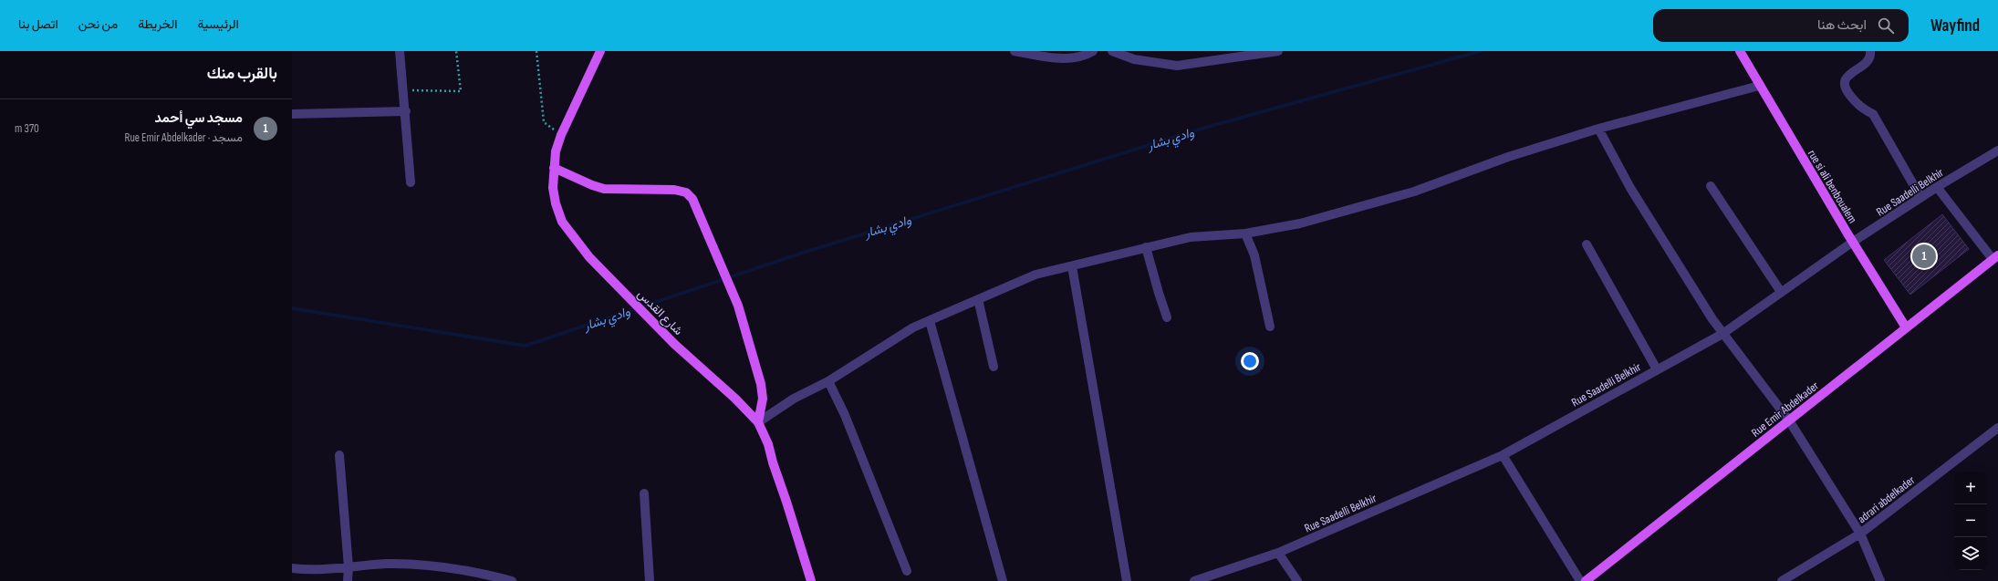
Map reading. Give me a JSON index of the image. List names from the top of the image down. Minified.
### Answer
{"streets":{"main road":["rue si ali benboualem","شارع القدس","Rue Emir Abdelkader"],"street":["Rue Saadelli Belkhir","adrari abdelkader"]},"crossings":[["rue si ali benboualem","Rue Saadelli Belkhir"],["rue si ali benboualem","Rue Emir Abdelkader"]],"water":["وادي بشار"],"page":{"header":"Wayfind","search":"ابحث هنا","nav":["الرئيسية","الخريطة","من نحن","اتصل بنا"],"heading":"بالقرب منك","list":[{"mark":"1","name":"مسجد سي أحمد","note":"مسجد · Rue Emir Abdelkader","value":"370 m"}],"pins":"1","map_buttons":["+","−"]}}
